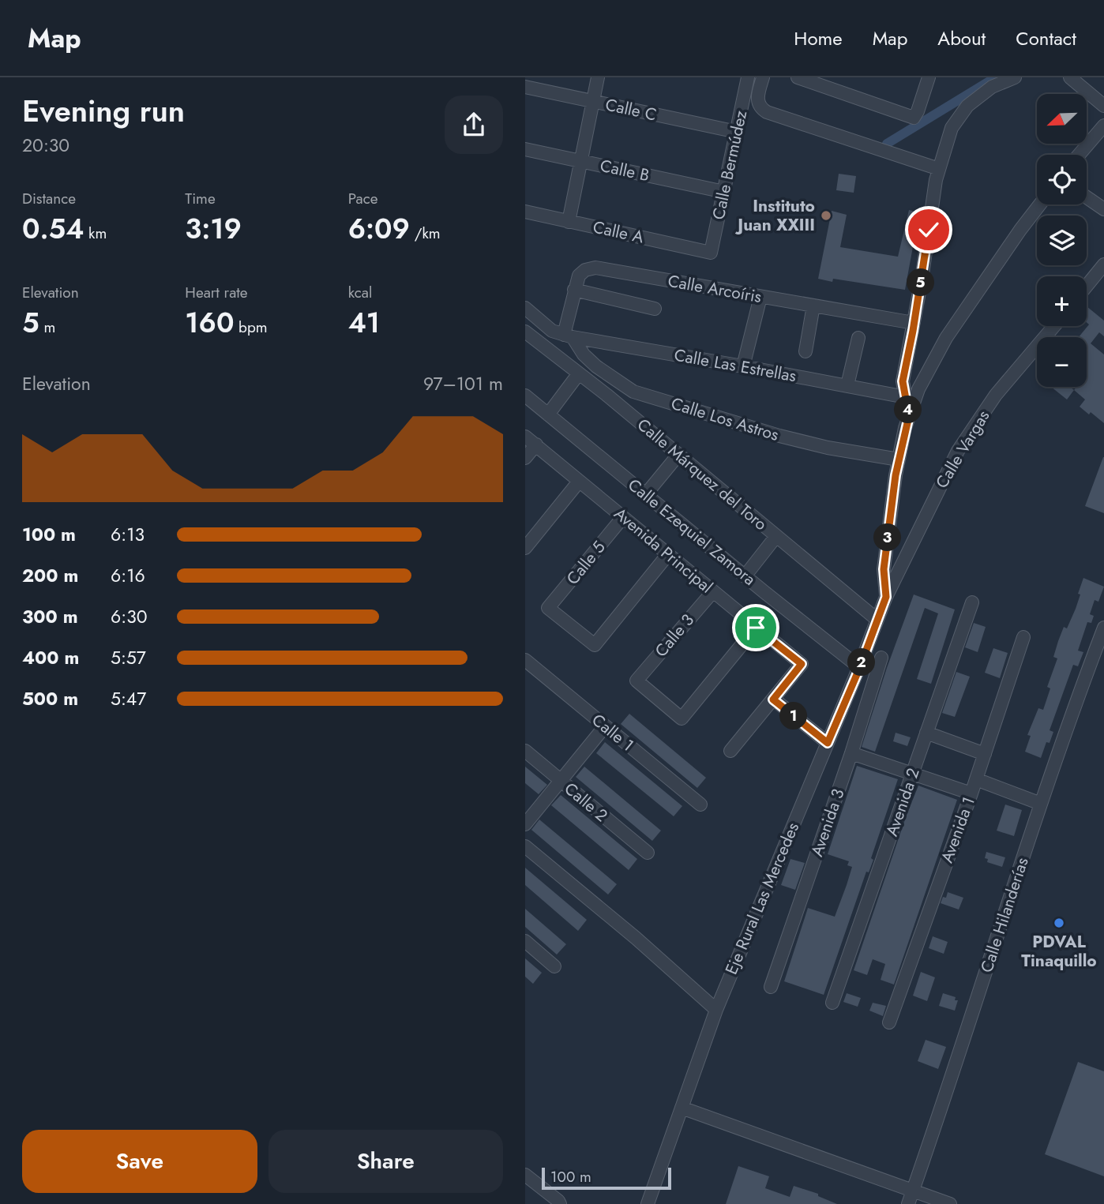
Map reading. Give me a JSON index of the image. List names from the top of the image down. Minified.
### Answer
{"streets":{"street":["Calle C","Calle Bermúdez","Calle B","Calle A","Calle Arcoíris","Calle Las Estrellas","Calle Los Astros","Calle Vargas","Calle Márquez del Toro","Calle Ezequiel Zamora","Avenida Principal","Calle 5","Calle 3","Calle 1","Calle 2","Avenida 2","Avenida 3","Avenida 1","Eje Rural Las Mercedes","Calle Hilanderías"]},"crossings":[["Calle C","Calle Bermúdez"],["Calle Bermúdez","Calle B"],["Calle Bermúdez","Calle A"],["Calle Arcoíris","Calle Las Estrellas"],["Calle Arcoíris","Calle Los Astros"],["Calle Las Estrellas","Calle Los Astros"],["Calle Vargas","Eje Rural Las Mercedes"],["Calle Márquez del Toro","Eje Rural Las Mercedes"],["Calle Ezequiel Zamora","Eje Rural Las Mercedes"],["Avenida Principal","Calle 5"],["Avenida Principal","Calle 3"]],"places":["Instituto Juan XXIII","PDVAL Tinaquillo"],"scale_bar":"100 m","north":"bottom left","page":{"header":"Map","nav":["Home","Map","About","Contact"],"heading":["Evening run","20:30"],"map_buttons":["+","−"],"stats":[["Distance","0.54 km"],["Time","3:19"],["Pace","6:09 /km"],["Elevation","5 m"],["Heart rate","160 bpm"],["kcal","41"]],"pins":["5","4","3","2","1"],"chart":["Elevation","97–101 m"],"list":[{"name":"100 m","note":"6:13"},{"name":"200 m","note":"6:16"},{"name":"300 m","note":"6:30"},{"name":"400 m","note":"5:57"},{"name":"500 m","note":"5:47"}],"buttons":["Save","Share"],"scale":"100 m"}}
